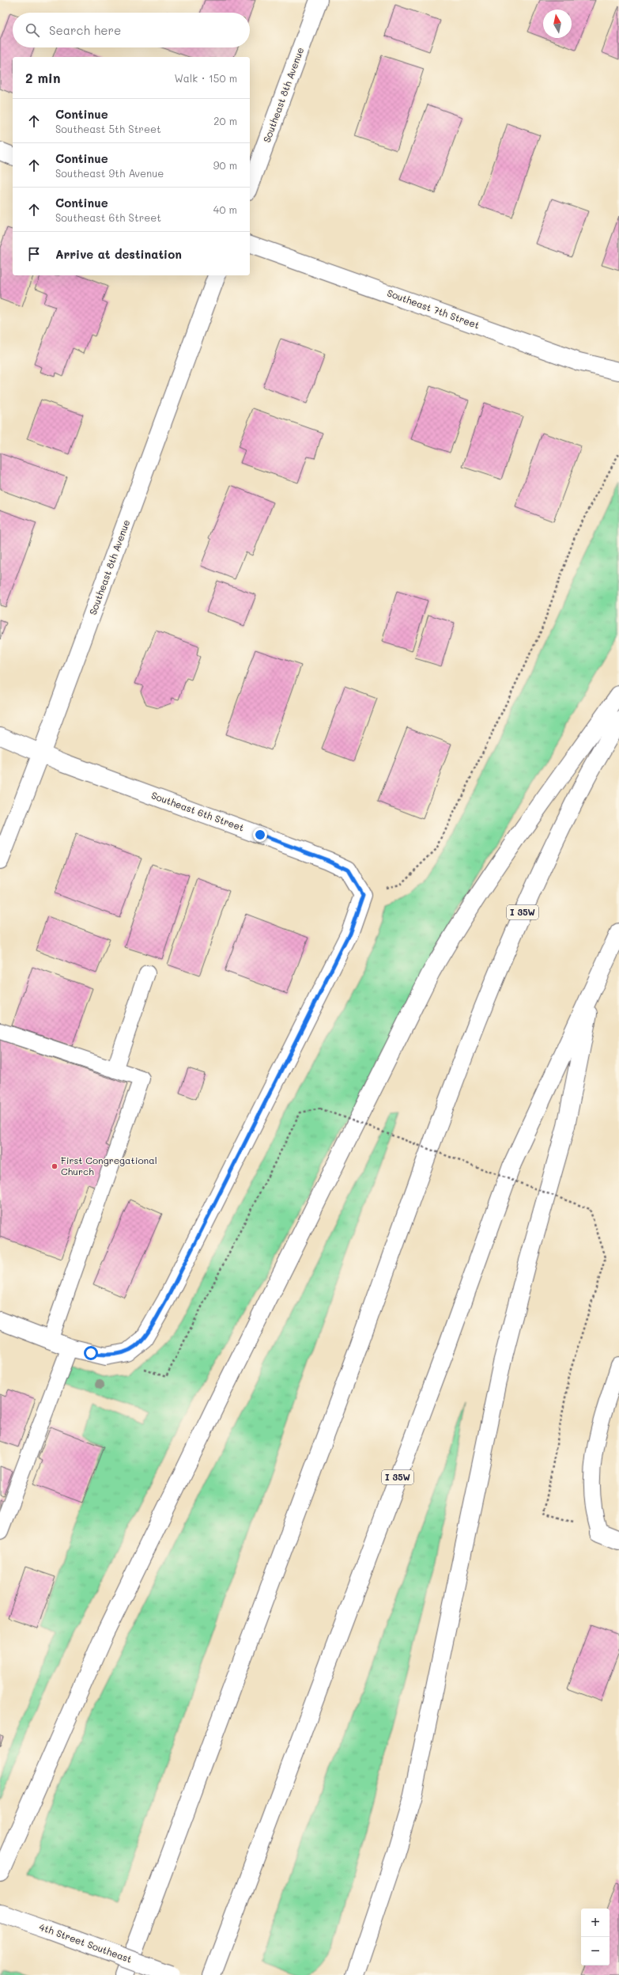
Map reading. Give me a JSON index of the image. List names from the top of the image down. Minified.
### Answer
{"streets":{"main road":["Southeast 8th Avenue","Southeast 7th Street","Southeast 6th Street","I 35W","4th Street Southeast"]},"crossings":[["Southeast 8th Avenue","Southeast 6th Street"]],"places":["First Congregational Church"],"north":"top","page":{"search":"Search here","heading":["2 min","Walk · 150 m"],"list":[["Continue","Southeast 5th Street","20 m"],["Continue","Southeast 9th Avenue","90 m"],["Continue","Southeast 6th Street","40 m"],"Arrive at destination"],"map_buttons":["+","−"]}}
